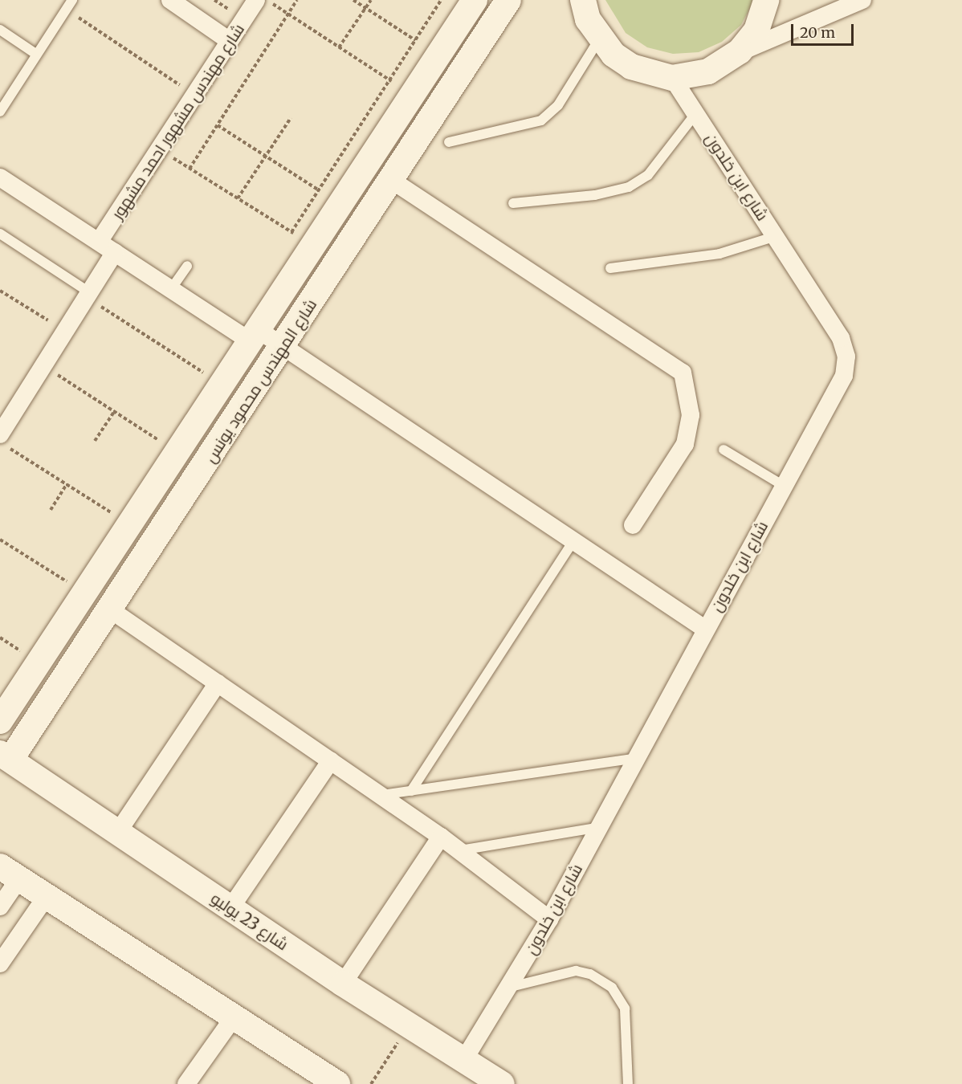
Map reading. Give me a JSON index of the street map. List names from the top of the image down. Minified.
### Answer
{"streets":{"street":["شارع مهندس مشهور احمد مشهور","شارع ابن خلدون","شارع المهندس محمود يونس","شارع 23 يوليو"]},"crossings":[["شارع ابن خلدون","شارع 23 يوليو"],["شارع المهندس محمود يونس","شارع 23 يوليو"]],"scale_bar":"20 m"}
